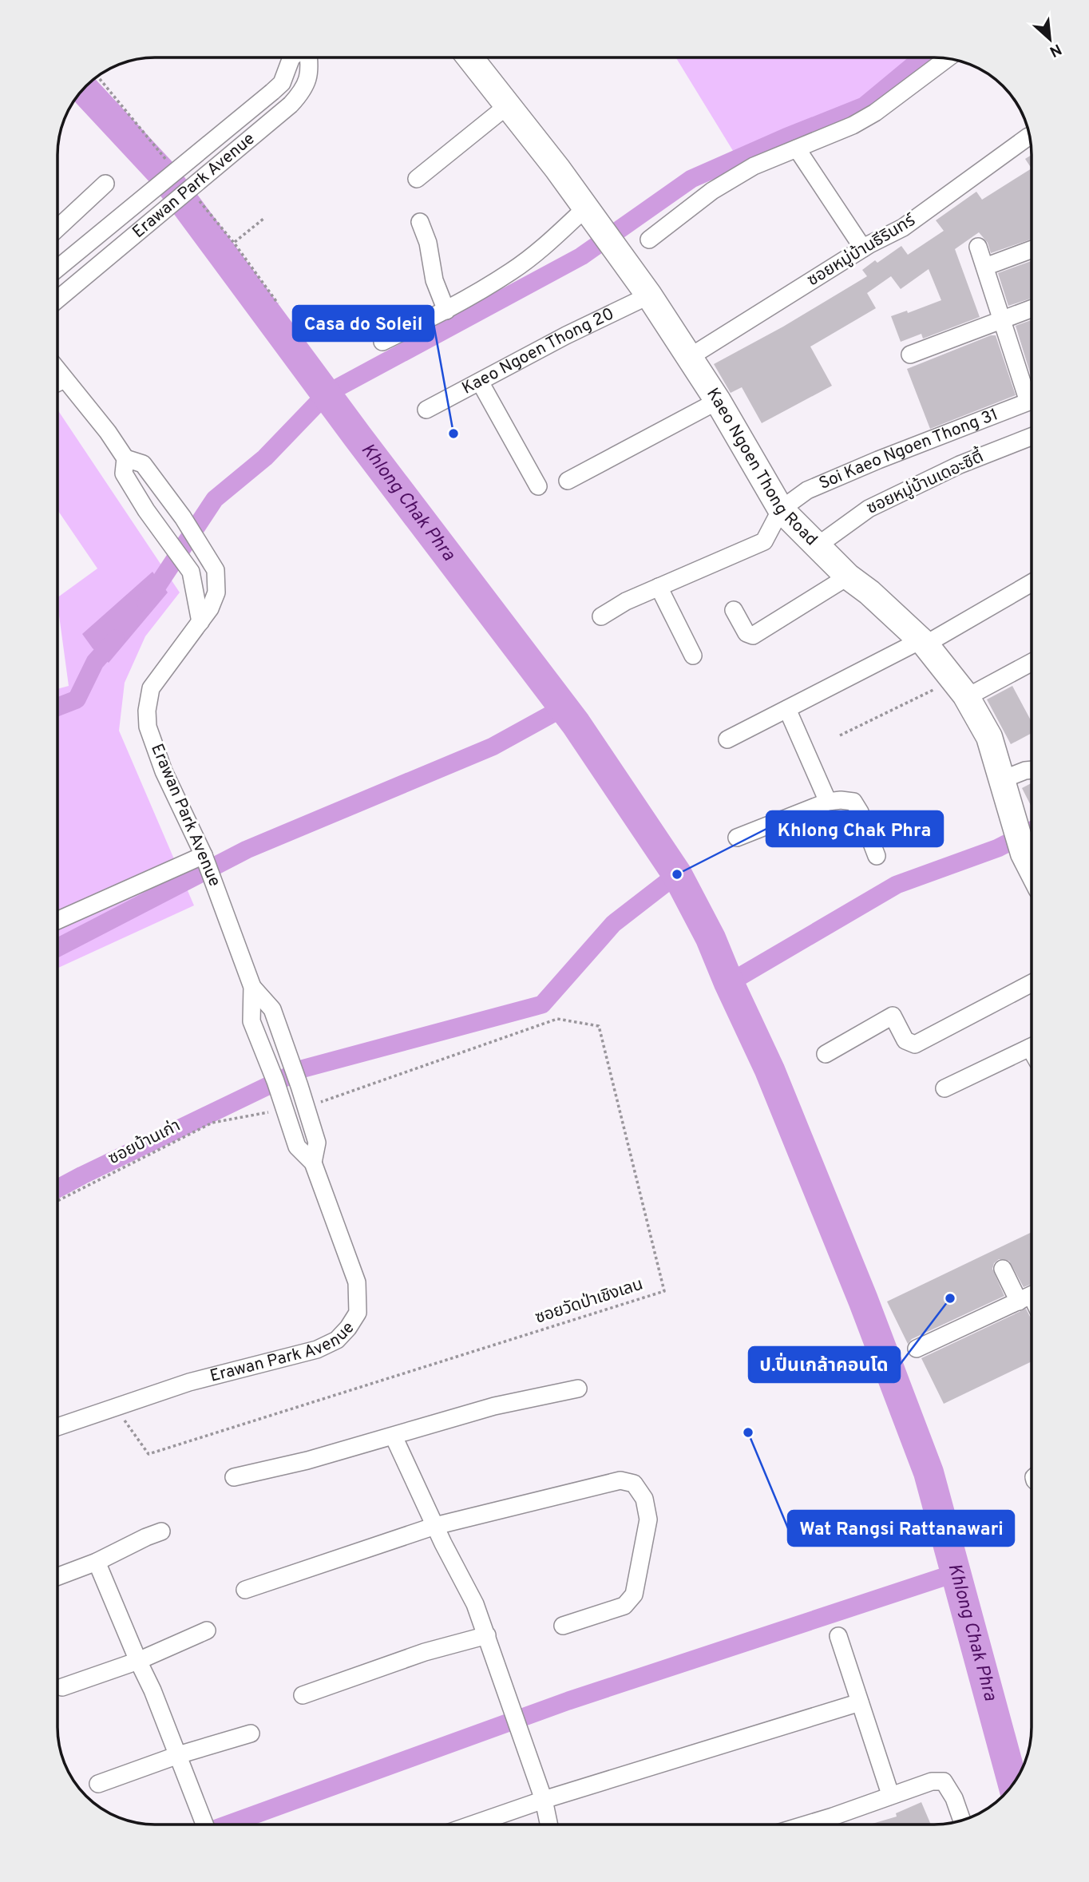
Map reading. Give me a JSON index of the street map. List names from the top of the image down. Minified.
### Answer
{"streets":{"street":["Erawan Park Avenue","ซอยหมู่บ้านธีรินทร์","Kaeo Ngoen Thong 20","Soi Kaeo Ngoen Thong 31","Kaeo Ngoen Thong Road","ซอยหมู่บ้านเดอะซิตี้"],"path":["ซอยบ้านเก่า","ซอยวัดป่าเชิงเลน"]},"crossings":[["Erawan Park Avenue","ซอยวัดป่าเชิงเลน"],["ซอยหมู่บ้านธีรินทร์","Kaeo Ngoen Thong Road"],["Kaeo Ngoen Thong 20","Kaeo Ngoen Thong Road"],["Soi Kaeo Ngoen Thong 31","Kaeo Ngoen Thong Road"],["Kaeo Ngoen Thong Road","ซอยหมู่บ้านเดอะซิตี้"]],"water":["Khlong Chak Phra"],"places":["Casa do Soleil","Khlong Chak Phra","ป.ปิ่นเกล้าคอนโด","Wat Rangsi Rattanawari"],"north":"bottom right"}
